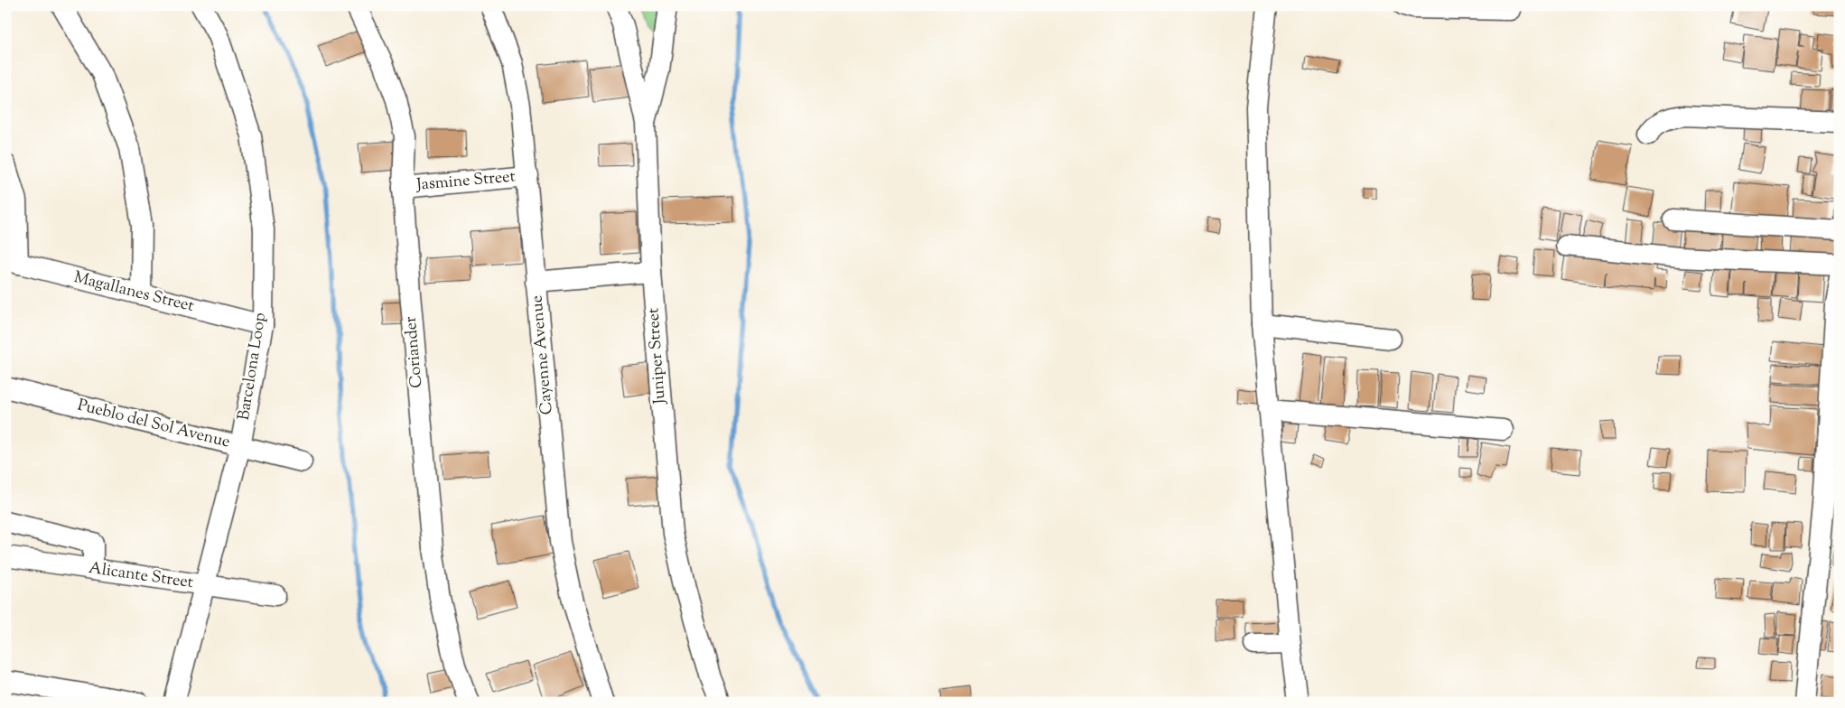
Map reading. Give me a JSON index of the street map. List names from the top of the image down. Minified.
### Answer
{"streets":{"street":["Jasmine Street","Magallanes Street","Coriander","Cayenne Avenue","Juniper Street","Barcelona Loop","Pueblo del Sol Avenue","Alicante Street"]},"crossings":[["Jasmine Street","Coriander"],["Jasmine Street","Cayenne Avenue"],["Magallanes Street","Barcelona Loop"],["Barcelona Loop","Pueblo del Sol Avenue"],["Barcelona Loop","Alicante Street"]]}
